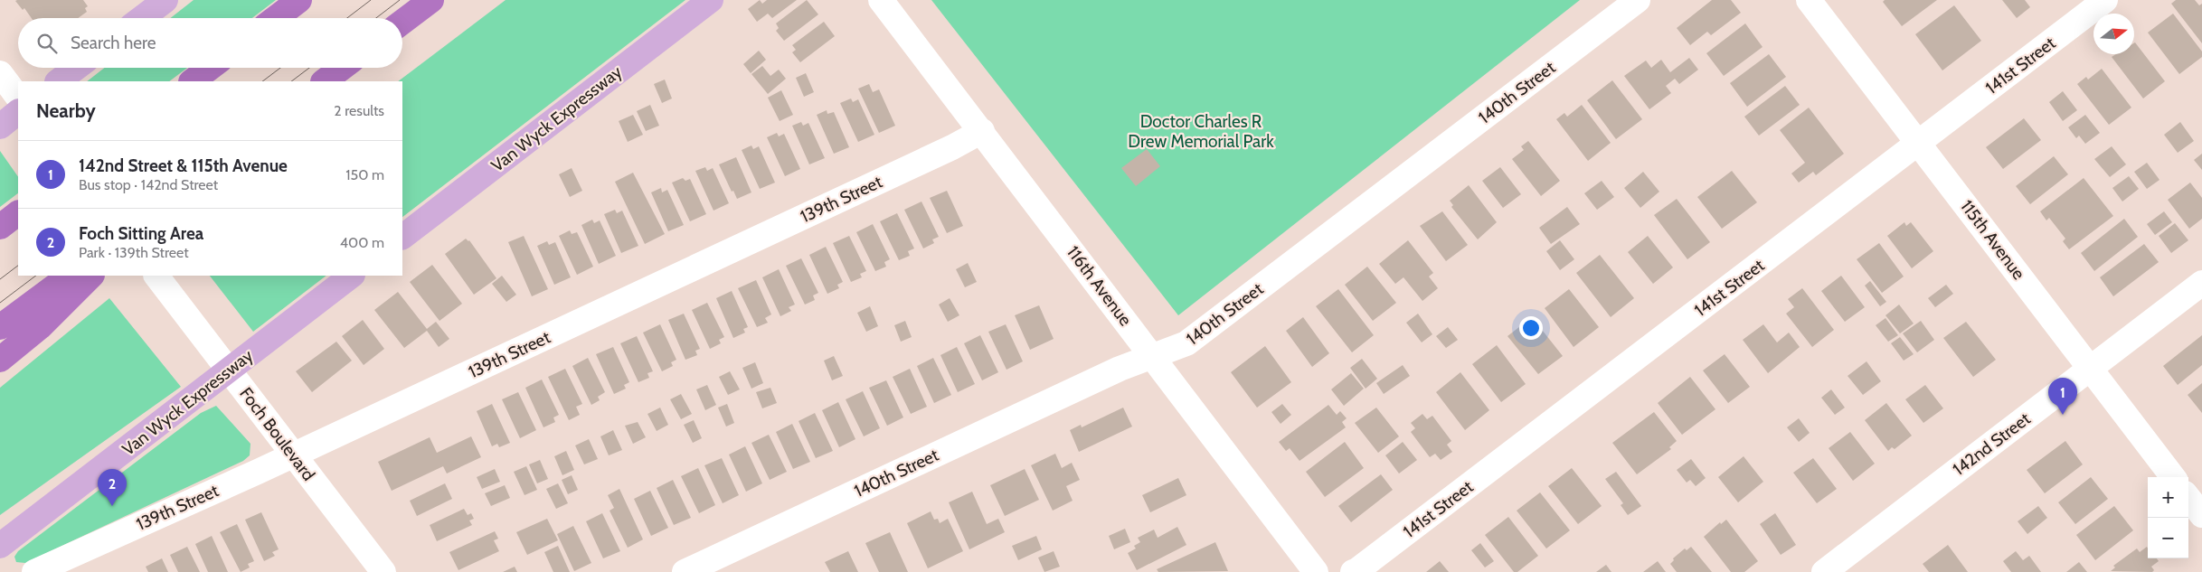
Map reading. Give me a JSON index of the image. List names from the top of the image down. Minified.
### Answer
{"streets":{"main road":["Van Wyck Expressway"],"street":["141st Street","140th Street","139th Street","115th Avenue","116th Avenue","Foch Boulevard","142nd Street"]},"crossings":[["141st Street","115th Avenue"],["140th Street","116th Avenue"],["Van Wyck Expressway","Foch Boulevard"],["139th Street","116th Avenue"],["139th Street","Foch Boulevard"],["115th Avenue","142nd Street"]],"parks":["Doctor Charles R Drew Memorial Park"],"north":"right","page":{"search":"Search here","heading":["Nearby","2 results"],"list":[{"mark":"1","name":"142nd Street & 115th Avenue","note":"Bus stop · 142nd Street","value":"150 m"},{"mark":"2","name":"Foch Sitting Area","note":"Park · 139th Street","value":"400 m"}],"pins":["1","2"],"map_buttons":["+","−"]}}
